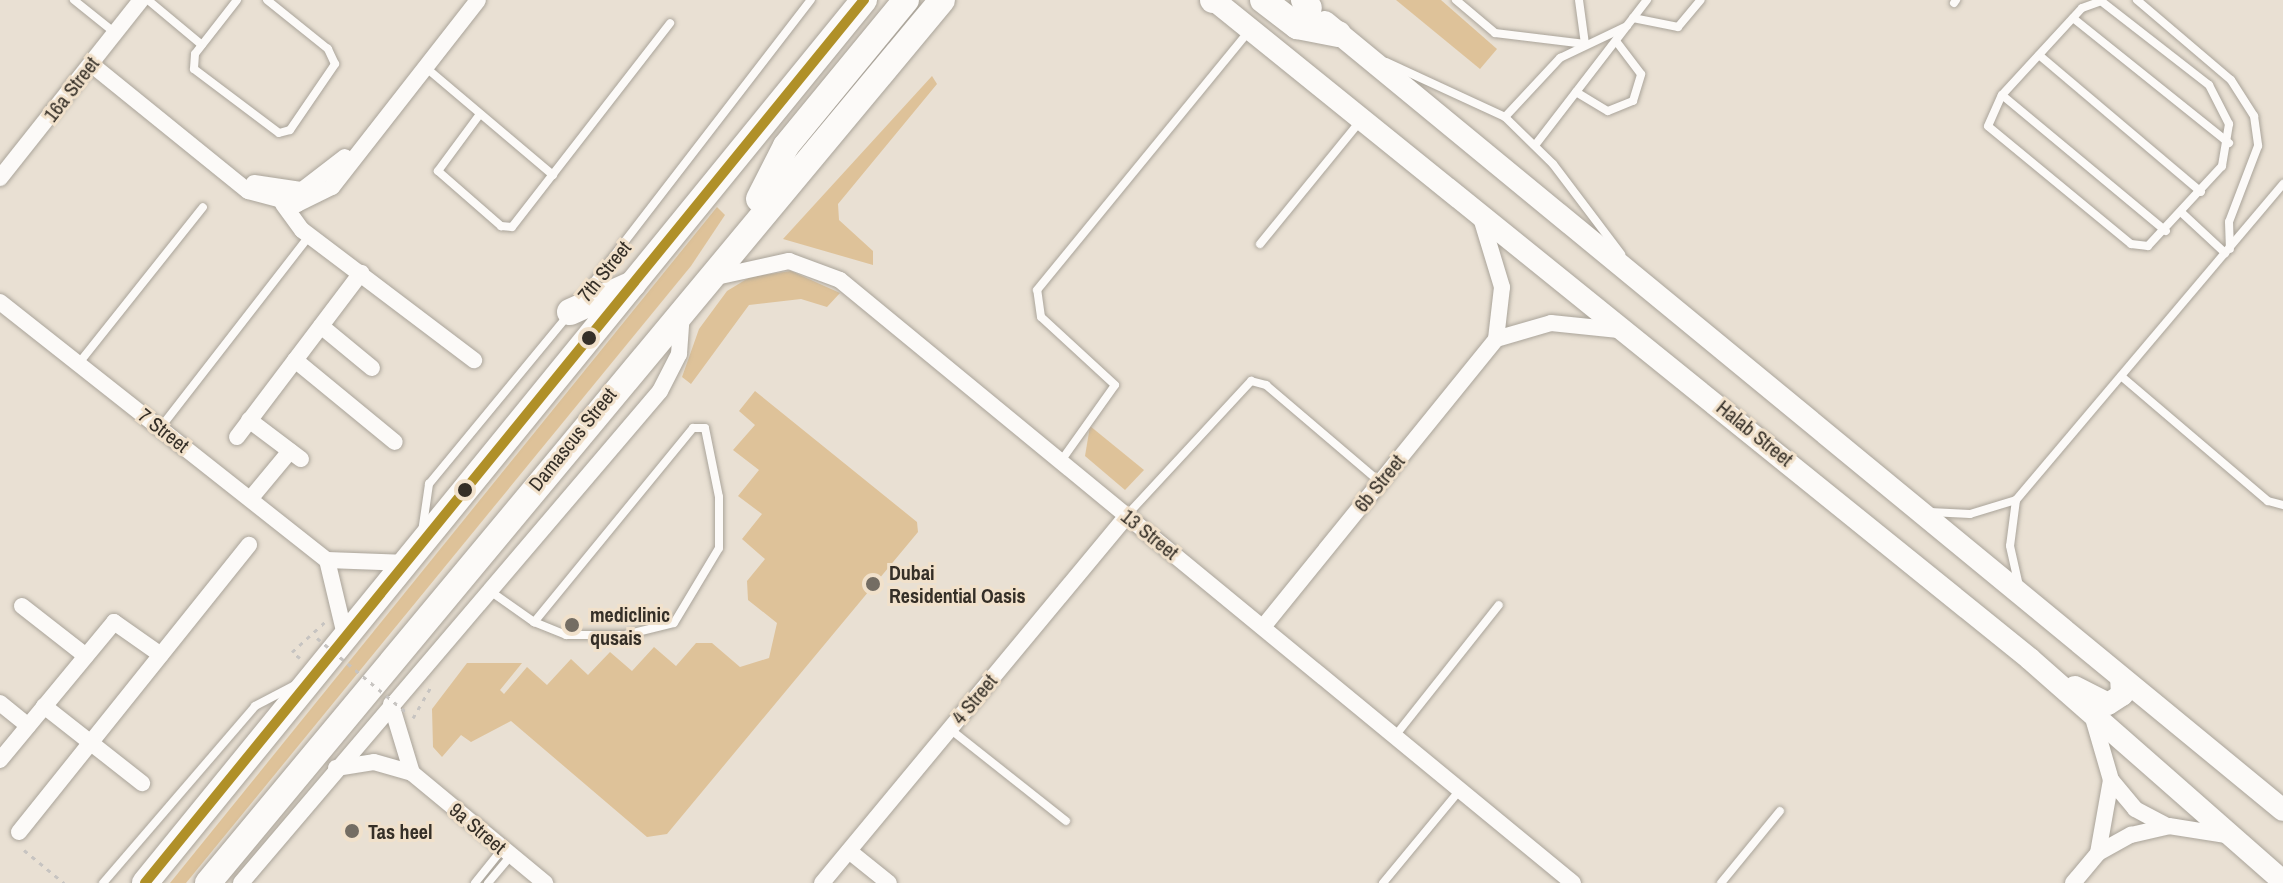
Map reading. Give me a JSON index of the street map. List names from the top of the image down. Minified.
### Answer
{"streets":{"main road":["Damascus Street"],"street":["16a Street","7 Street","Halab Street","6b Street","13 Street","4 Street","9a Street"],"lane":["7th Street"]},"crossings":[["Damascus Street","13 Street"],["6b Street","13 Street"],["13 Street","4 Street"]],"places":["Dubai Residential Oasis","mediclinic qusais","Tas heel"]}
